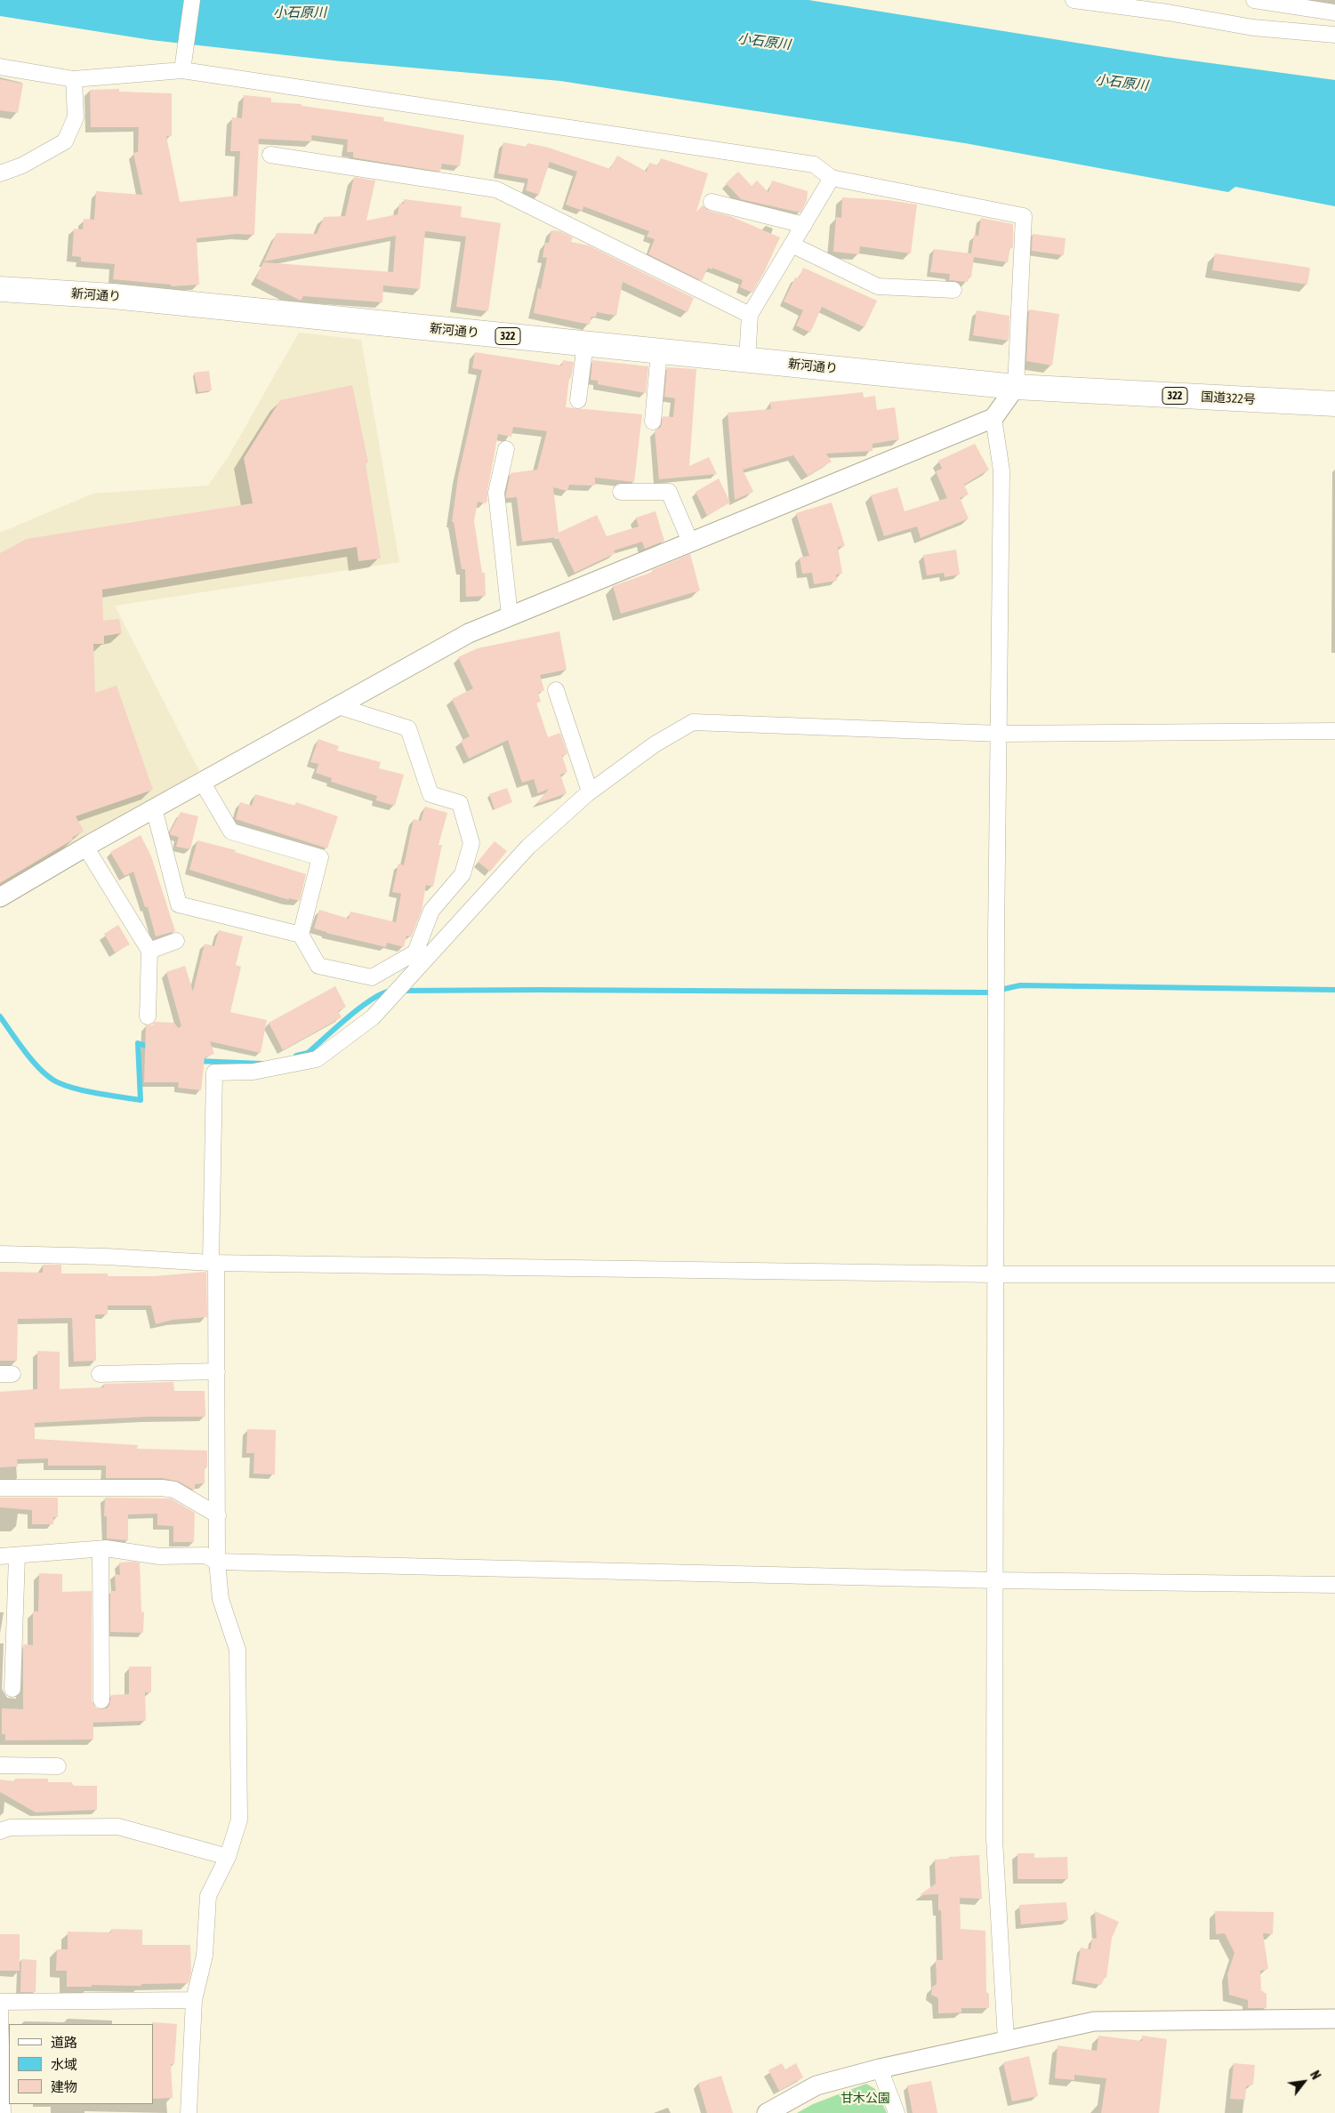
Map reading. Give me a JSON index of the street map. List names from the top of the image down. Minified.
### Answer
{"streets":{"highway":["新河通り","322","国道322号"]},"crossings":[["新河通り","国道322号"]],"water":["小石原川"],"parks":["甘木公園"],"legend":["道路","水域","建物"],"north":"top right"}
